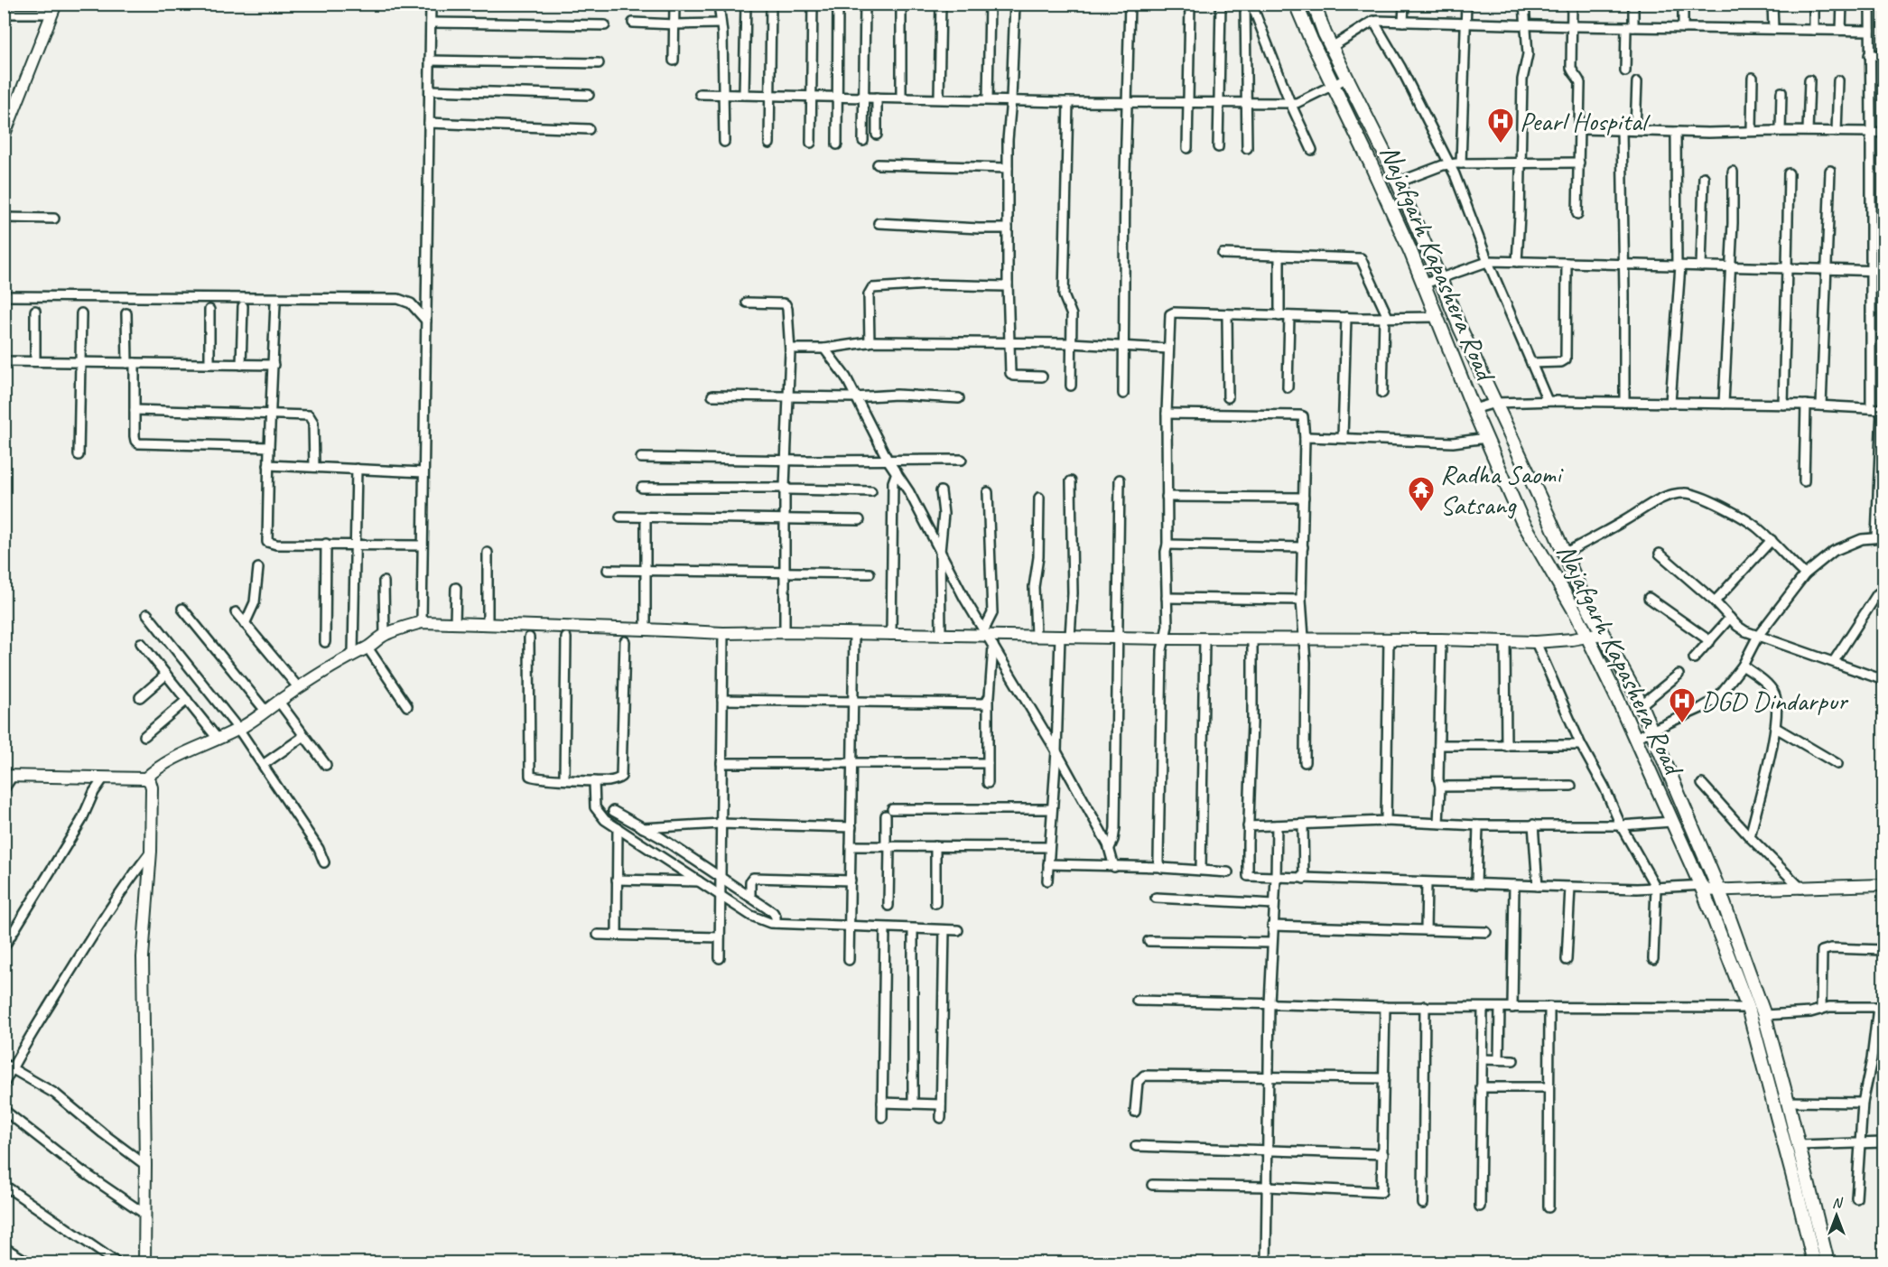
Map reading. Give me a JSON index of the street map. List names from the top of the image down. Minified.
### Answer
{"streets":{"main road":["Najafgarh Kapashera Road"]},"places":{"hospital":["Pearl Hospital","DGD Dindarpur"],"temple":["Radha Saomi Satsang"]},"north":"top"}
